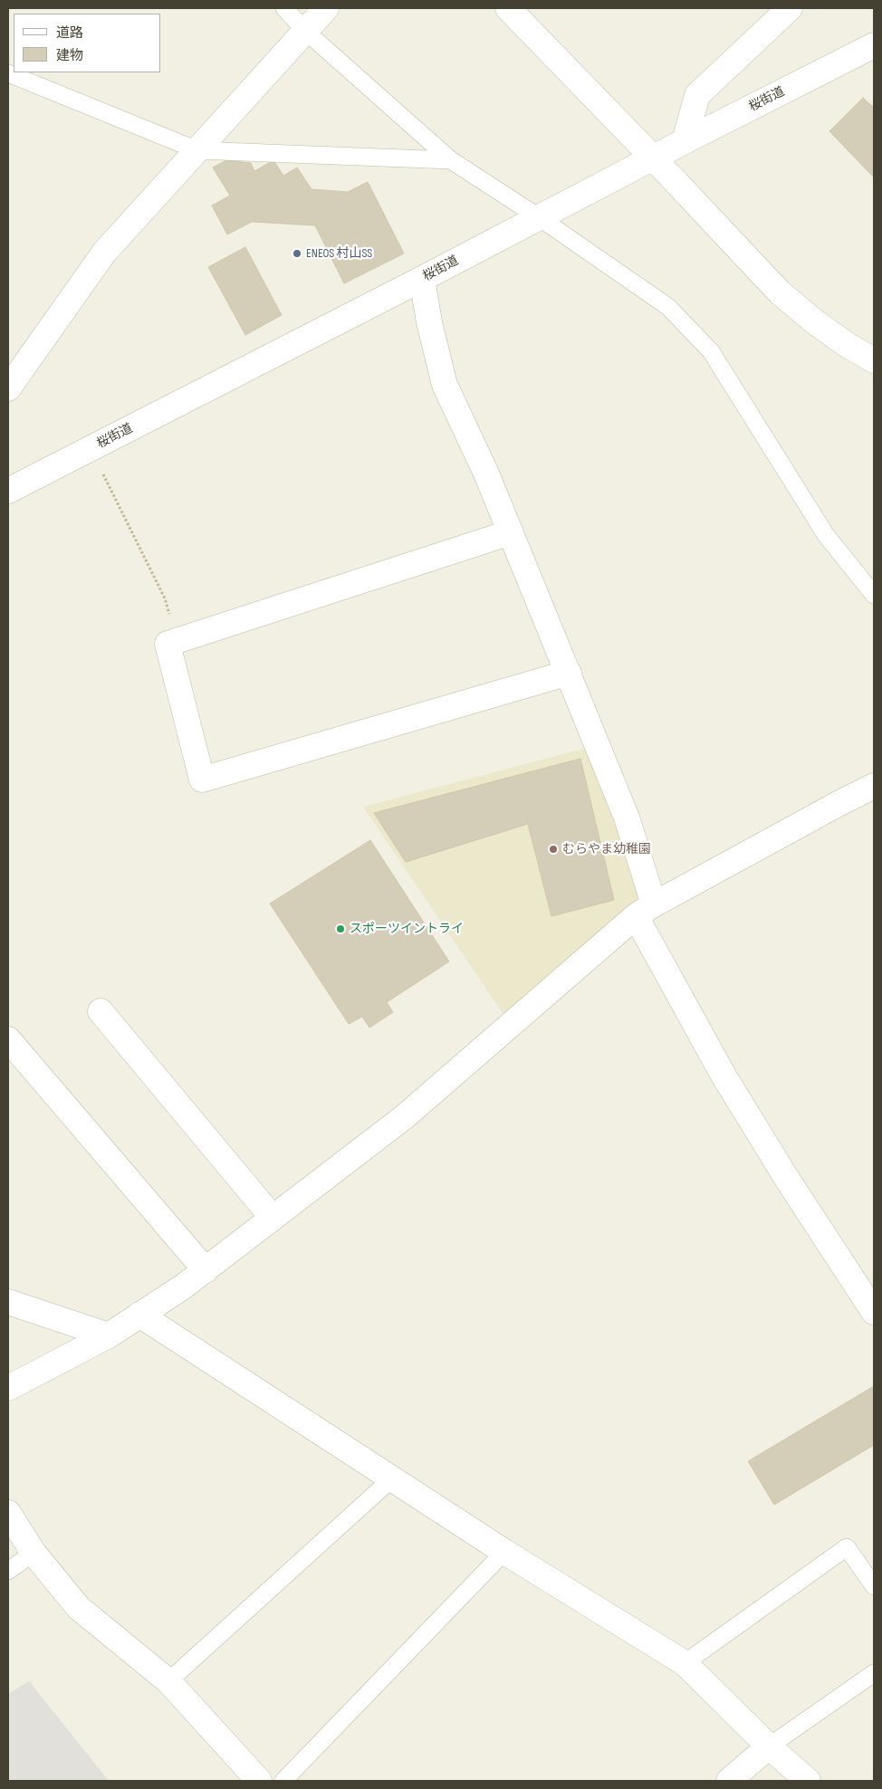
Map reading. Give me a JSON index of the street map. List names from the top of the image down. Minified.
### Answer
{"streets":{"street":["桜街道"]},"places":["ENEOS 村山SS","むらやま幼稚園","スポーツイントライ"],"legend":["道路","建物"]}
